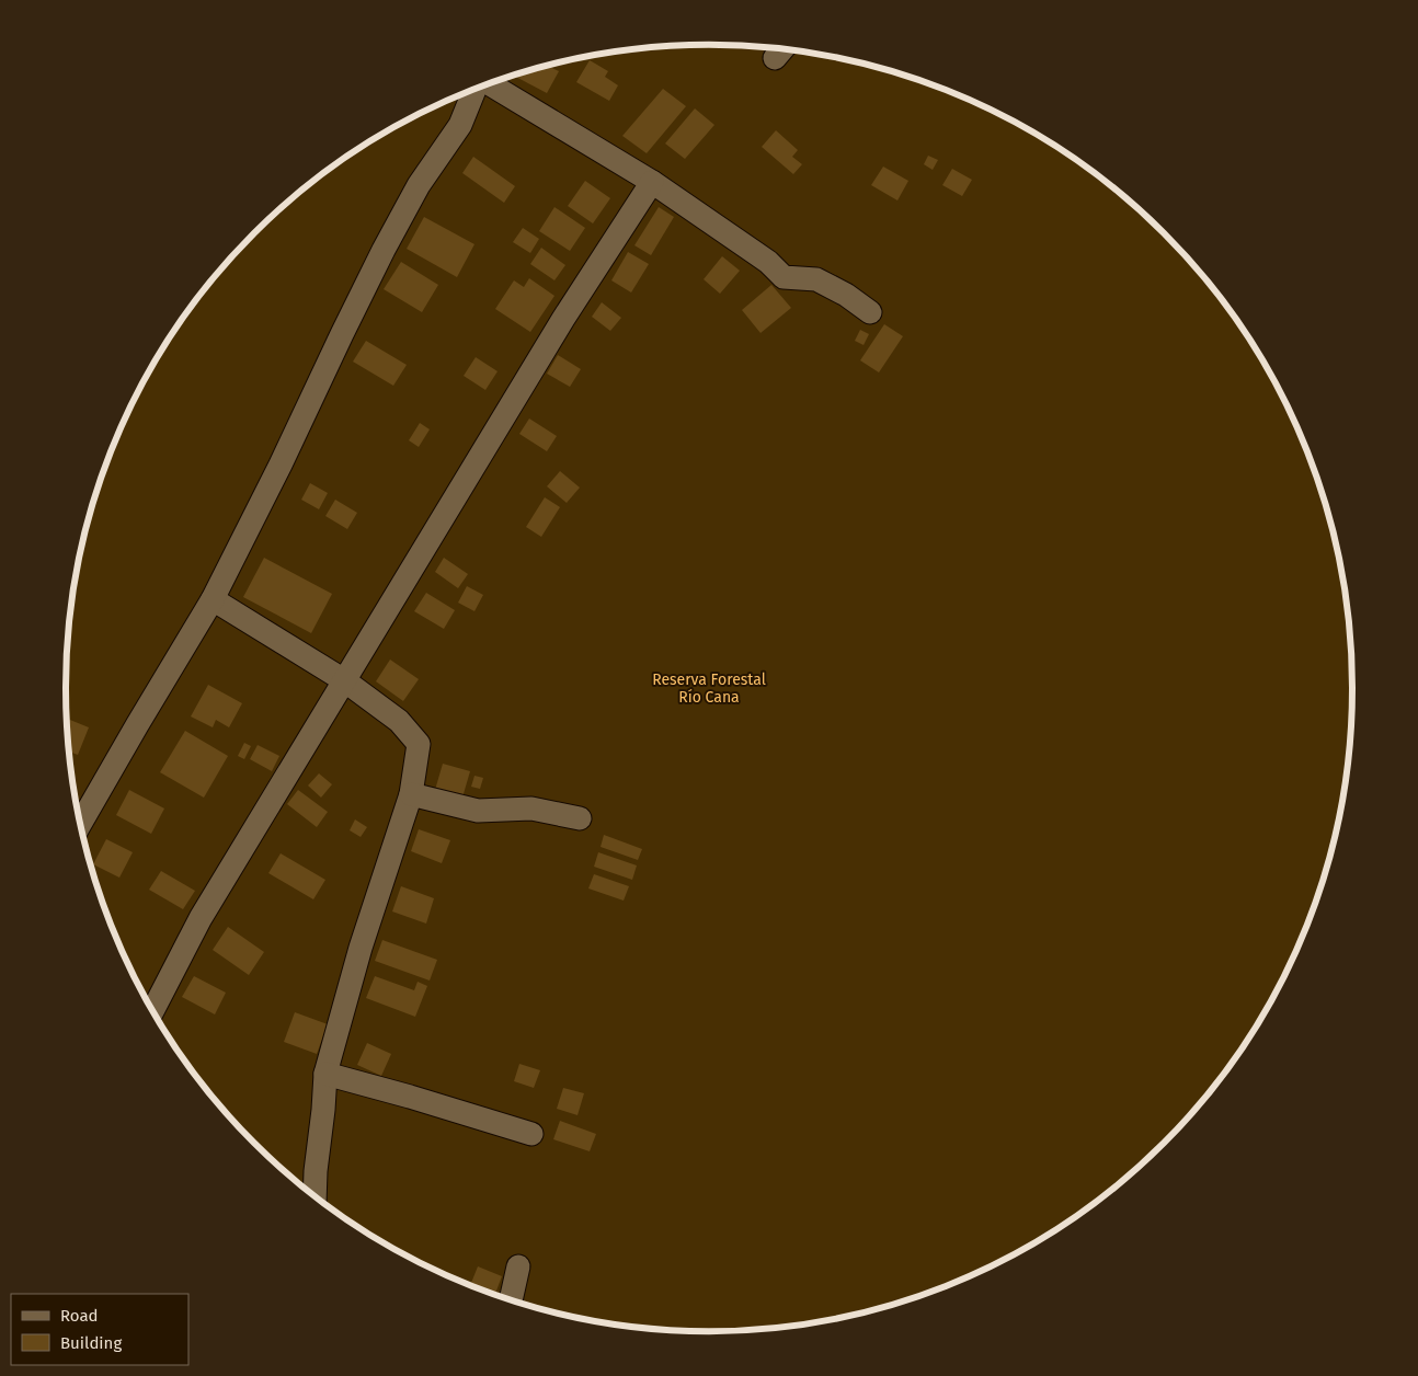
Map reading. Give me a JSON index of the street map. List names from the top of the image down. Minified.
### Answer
{"parks":["Reserva Forestal Río Cana"],"legend":["Road","Building"]}
